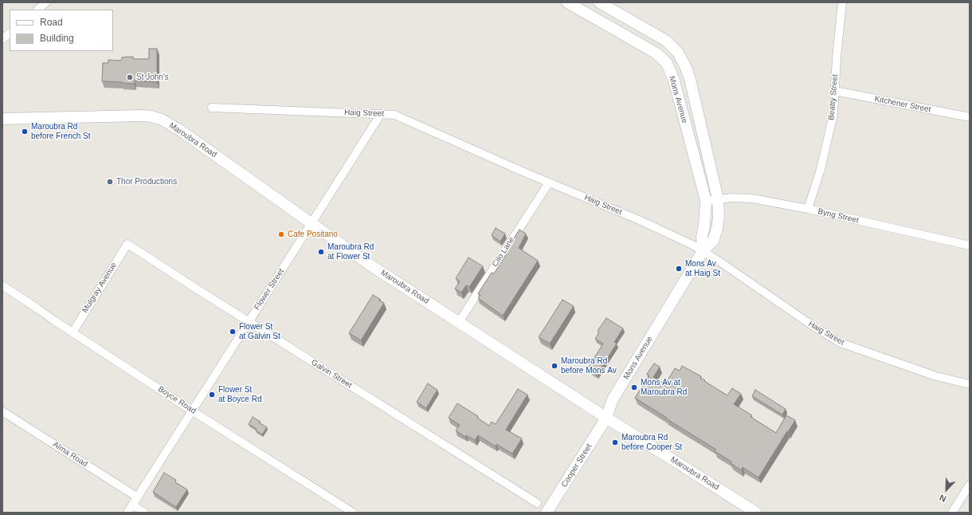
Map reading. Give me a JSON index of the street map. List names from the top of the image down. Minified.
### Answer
{"streets":{"street":["Beatty Street","Mons Avenue","Kitchener Street","Haig Street","Maroubra Road","Byng Street","Cilo Lane","Mulgray Avenue","Flower Street","Galvin Street","Boyce Road","Alma Road","Cooper Street"]},"crossings":[["Beatty Street","Kitchener Street"],["Beatty Street","Byng Street"],["Mons Avenue","Haig Street"],["Mons Avenue","Maroubra Road"],["Mons Avenue","Byng Street"],["Mons Avenue","Cooper Street"],["Haig Street","Cilo Lane"],["Haig Street","Flower Street"],["Maroubra Road","Cilo Lane"],["Maroubra Road","Flower Street"],["Maroubra Road","Cooper Street"],["Mulgray Avenue","Galvin Street"],["Mulgray Avenue","Boyce Road"],["Flower Street","Galvin Street"],["Flower Street","Boyce Road"],["Flower Street","Alma Road"]],"places":["St John's","Maroubra Rd before French St","Thor Productions","Cafe Positano","Maroubra Rd at Flower St","Mons Av at Haig St","Flower St at Galvin St","Maroubra Rd before Mons Av","Mons Av at Maroubra Rd","Flower St at Boyce Rd","Maroubra Rd before Cooper St"],"legend":["Road","Building"],"north":"bottom left"}
